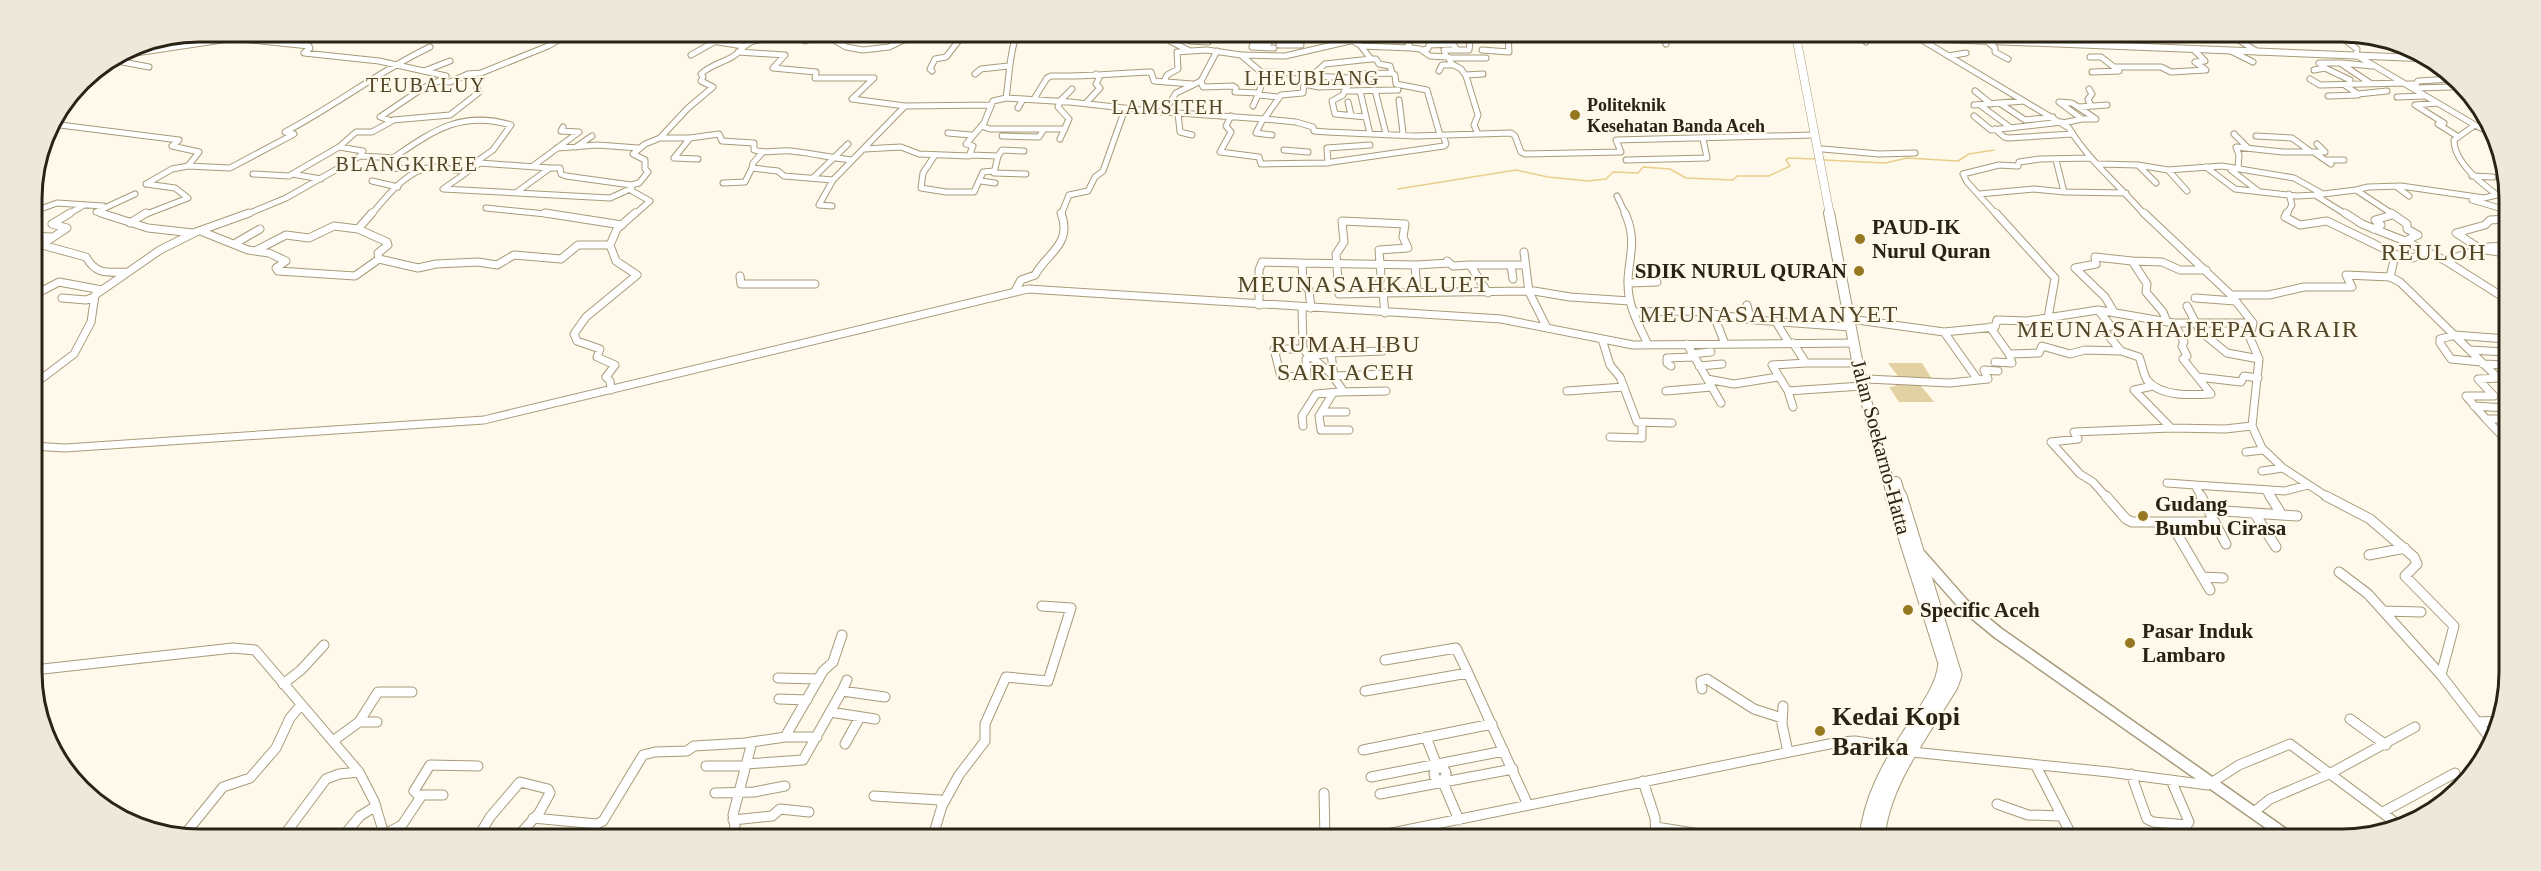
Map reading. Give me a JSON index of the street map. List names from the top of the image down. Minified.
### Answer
{"streets":{"highway":["Jalan Soekarno-Hatta"]},"districts":["LHEUBLANG","TEUBALUY","LAMSITEH","BLANGKIREE","REULOH","MEUNASAHKALUET","MEUNASAHMANYET","MEUNASAHAJEEPAGARAIR","RUMAH IBU SARI ACEH"],"places":["Politeknik Kesehatan Banda Aceh","PAUD-IK Nurul Quran","SDIK NURUL QURAN","Gudang Bumbu Cirasa","Specific Aceh","Pasar Induk Lambaro","Kedai Kopi Barika"]}
